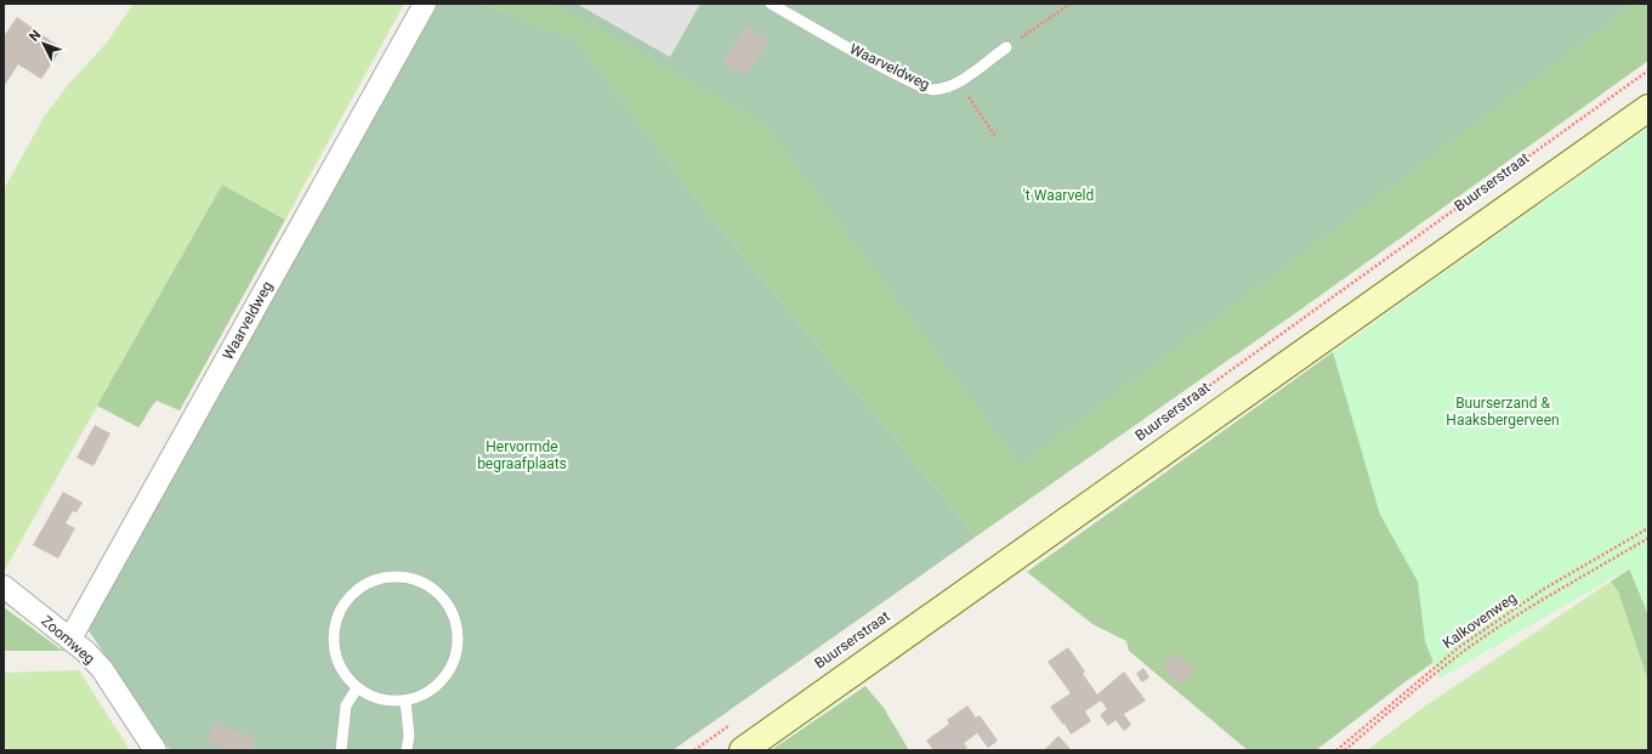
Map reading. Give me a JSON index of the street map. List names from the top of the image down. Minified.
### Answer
{"streets":{"main road":["Buurserstraat"],"street":["Waarveldweg","Zoomweg"],"path":["Kalkovenweg"]},"crossings":[["Waarveldweg","Zoomweg"]],"parks":["'t Waarveld","Buurserzand & Haaksbergerveen","Hervormde begraafplaats"],"north":"top left"}
